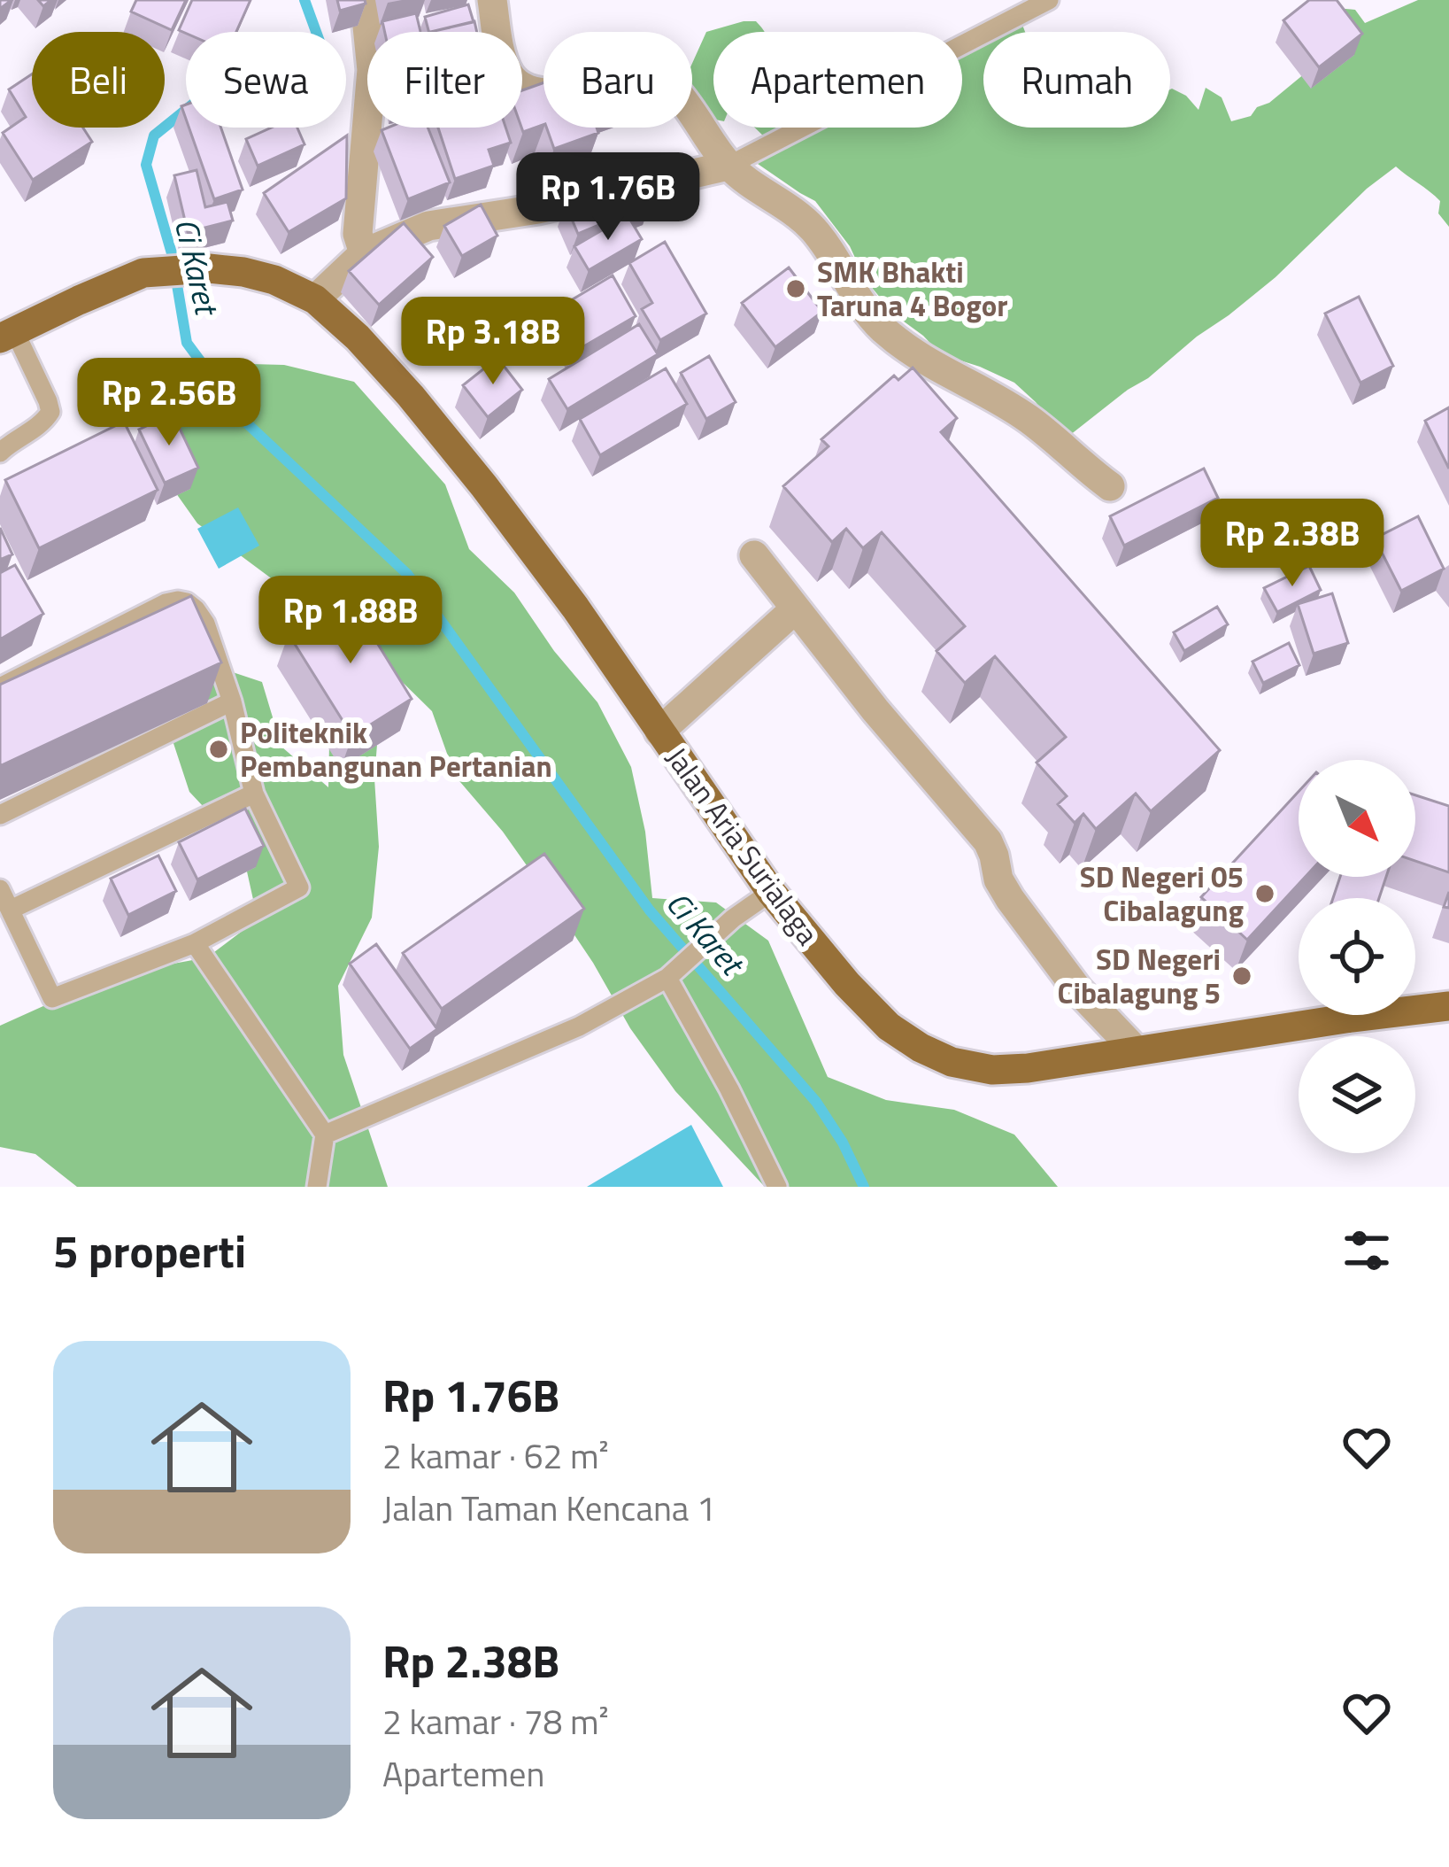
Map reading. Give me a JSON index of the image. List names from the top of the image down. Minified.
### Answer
{"streets":{"main road":["Jalan Aria Surialaga"]},"water":["Ci Karet"],"places":["SMK Bhakti Taruna 4 Bogor","Politeknik Pembangunan Pertanian","SD Negeri 05 Cibalagung","SD Negeri Cibalagung 5"],"north":"bottom right","page":{"chip":["Beli","Sewa","Filter","Baru","Apartemen","Rumah"],"price":["Rp 1.76B","Rp 3.18B","Rp 2.56B","Rp 2.38B","Rp 1.88B"],"heading":"5 properti","list":[{"name":"Rp 1.76B","note":"2 kamar · 62 m² · Jalan Taman Kencana 1"},{"name":"Rp 2.38B","note":"2 kamar · 78 m² · Apartemen"}]}}
